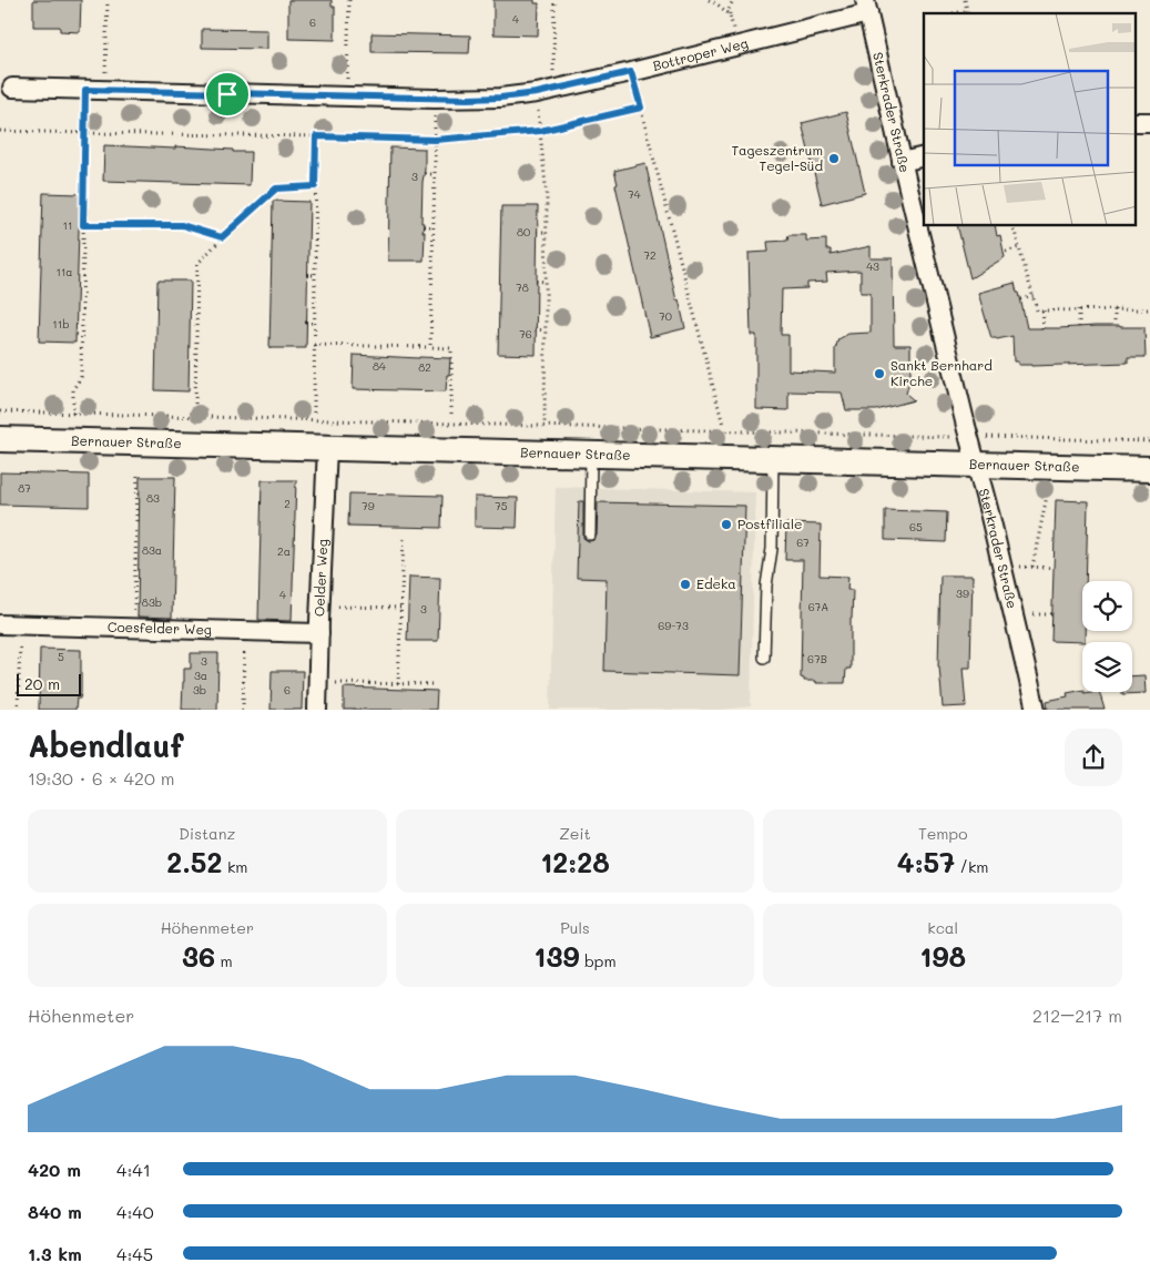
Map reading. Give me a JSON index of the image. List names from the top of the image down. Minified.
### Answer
{"streets":{"main road":["Bernauer Straße"],"street":["Bottroper Weg","Sterkrader Straße","Oelder Weg","Coesfelder Weg"]},"crossings":[["Bottroper Weg","Sterkrader Straße"],["Sterkrader Straße","Bernauer Straße"],["Bernauer Straße","Oelder Weg"],["Oelder Weg","Coesfelder Weg"]],"places":["Tageszentrum Tegel-Süd","Sankt Bernhard Kirche","Postfiliale","Edeka"],"house_numbers":["4","6","3","74","11","80","72","43","11a","78","70","11b","76","84","82","87","83","2","79","75","65","67","83a","2a","39","4","83b","67A","3","69-73","5","67B","3","3a","3b","6"],"scale_bar":"20 m","page":{"scale":"20 m","heading":["Abendlauf","19:30 · 6 × 420 m"],"stats":[["Distanz","2.52 km"],["Zeit","12:28"],["Tempo","4:57 /km"],["Höhenmeter","36 m"],["Puls","139 bpm"],["kcal","198"]],"chart":["Höhenmeter","212–217 m"],"list":[{"name":"420 m","note":"4:41"},{"name":"840 m","note":"4:40"},{"name":"1.3 km","note":"4:45"}]}}
